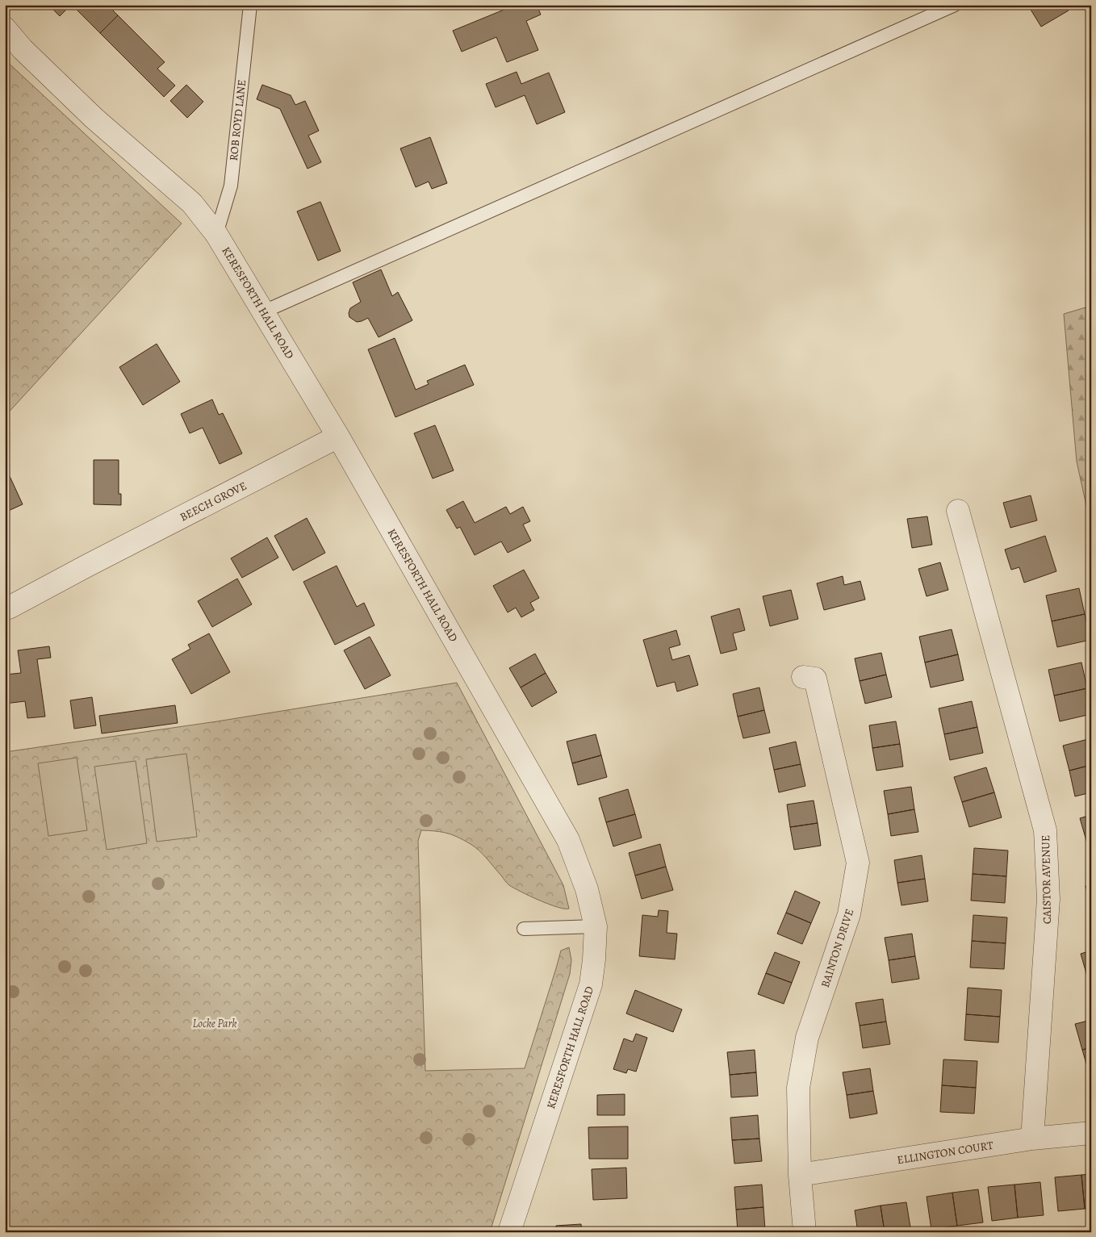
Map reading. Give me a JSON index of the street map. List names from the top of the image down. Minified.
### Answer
{"streets":{"street":["KERESFORTH HALL ROAD","BEECH GROVE","CAISTOR AVENUE","BAINTON DRIVE","ELLINGTON COURT"],"lane":["ROB ROYD LANE"]},"crossings":[["ROB ROYD LANE","KERESFORTH HALL ROAD"],["KERESFORTH HALL ROAD","BEECH GROVE"],["CAISTOR AVENUE","ELLINGTON COURT"],["BAINTON DRIVE","ELLINGTON COURT"]],"parks":["Locke Park"]}
